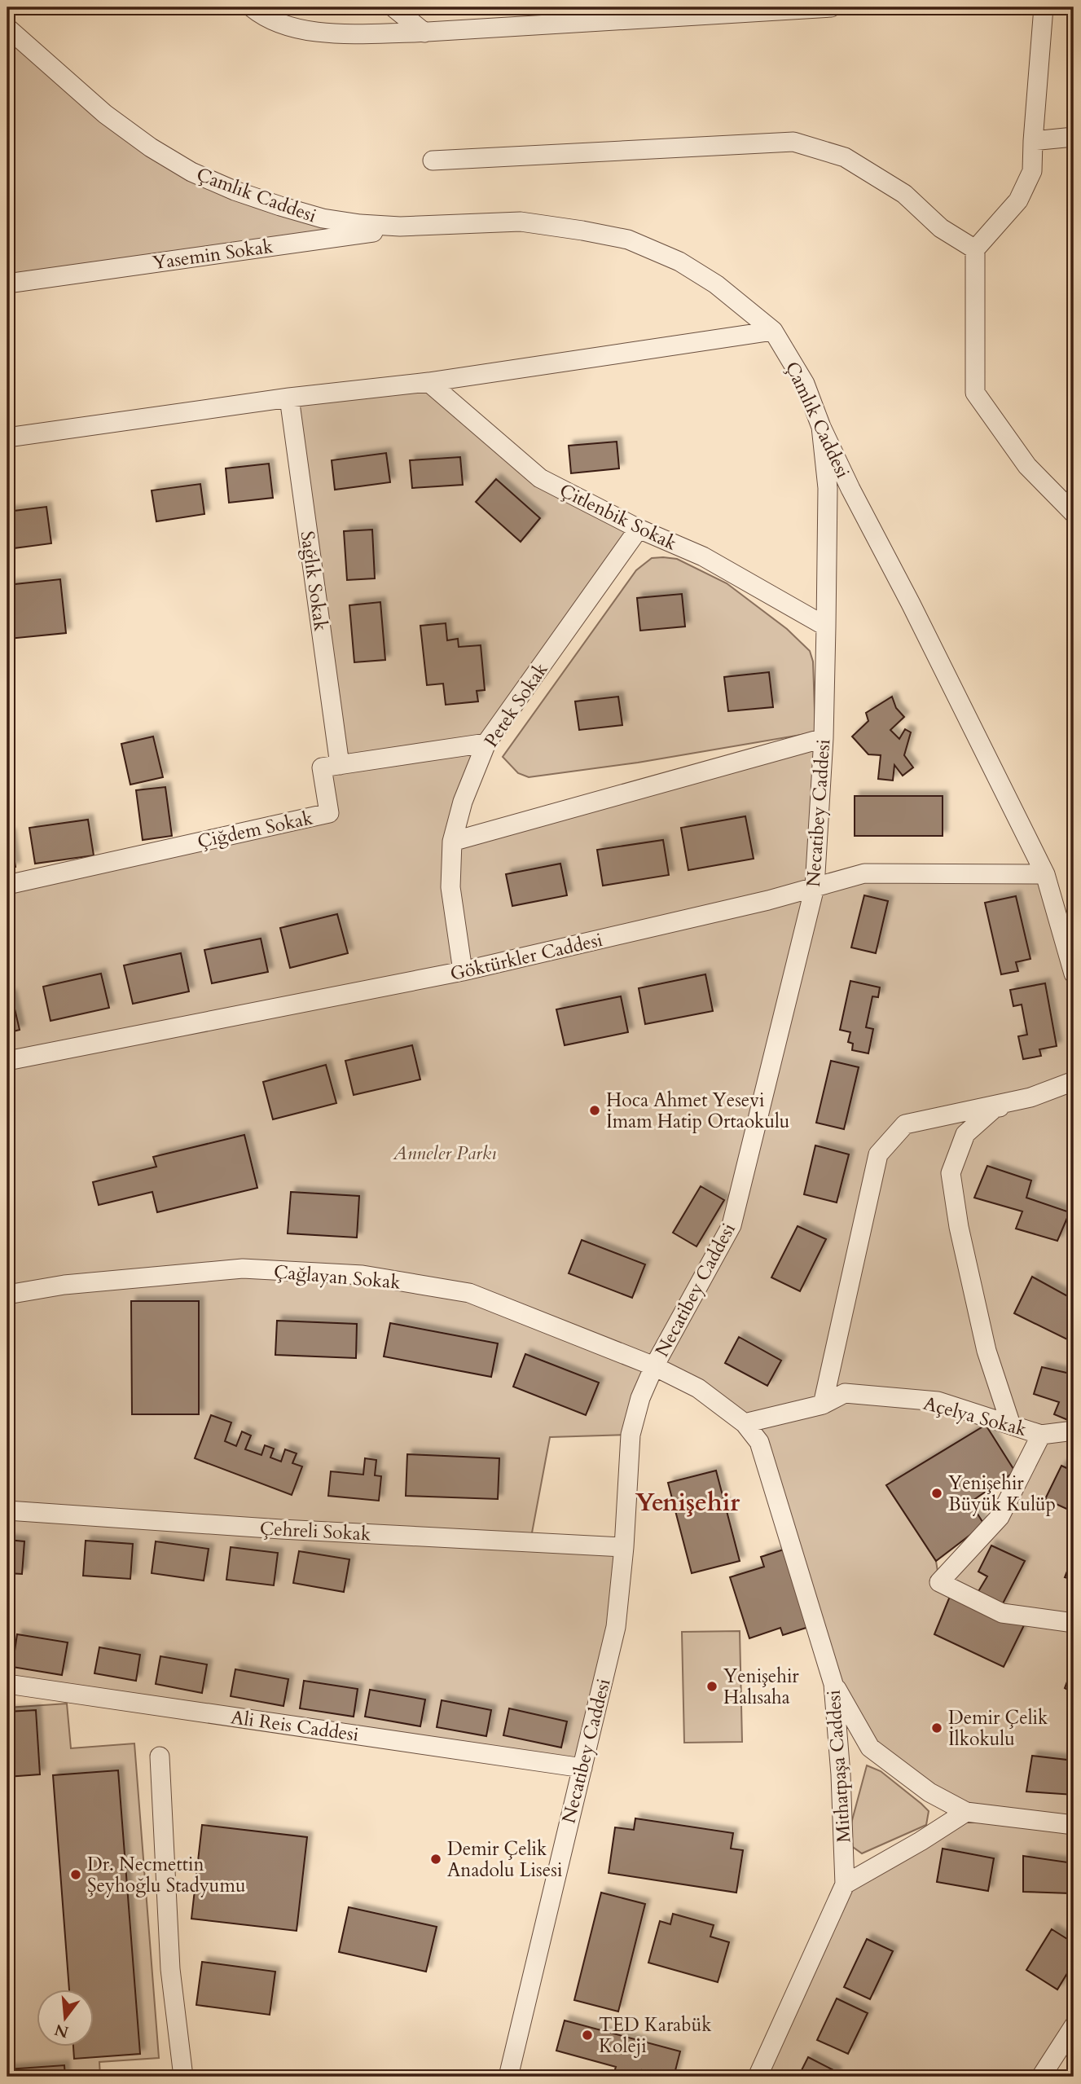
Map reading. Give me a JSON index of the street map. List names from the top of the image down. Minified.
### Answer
{"streets":{"street":["Çamlık Caddesi","Yasemin Sokak","Çitlenbik Sokak","Sağlık Sokak","Petek Sokak","Necatibey Caddesi","Çiğdem Sokak","Göktürkler Caddesi","Çağlayan Sokak","Açelya Sokak","Çehreli Sokak","Ali Reis Caddesi","Mithatpaşa Caddesi"]},"crossings":[["Çamlık Caddesi","Yasemin Sokak"],["Çamlık Caddesi","Necatibey Caddesi"],["Çamlık Caddesi","Göktürkler Caddesi"],["Çitlenbik Sokak","Petek Sokak"],["Çitlenbik Sokak","Necatibey Caddesi"],["Sağlık Sokak","Çiğdem Sokak"],["Petek Sokak","Göktürkler Caddesi"],["Necatibey Caddesi","Göktürkler Caddesi"],["Necatibey Caddesi","Çağlayan Sokak"],["Necatibey Caddesi","Çehreli Sokak"],["Necatibey Caddesi","Ali Reis Caddesi"],["Necatibey Caddesi","Mithatpaşa Caddesi"],["Çağlayan Sokak","Mithatpaşa Caddesi"],["Açelya Sokak","Mithatpaşa Caddesi"]],"districts":["Yenişehir"],"parks":["Anneler Parkı"],"places":["Hoca Ahmet Yesevi İmam Hatip Ortaokulu","Yenişehir Büyük Kulüp","Yenişehir Halısaha","Demir Çelik İlkokulu","Demir Çelik Anadolu Lisesi","Dr. Necmettin Şeyhoğlu Stadyumu","TED Karabük Koleji"],"north":"bottom"}
